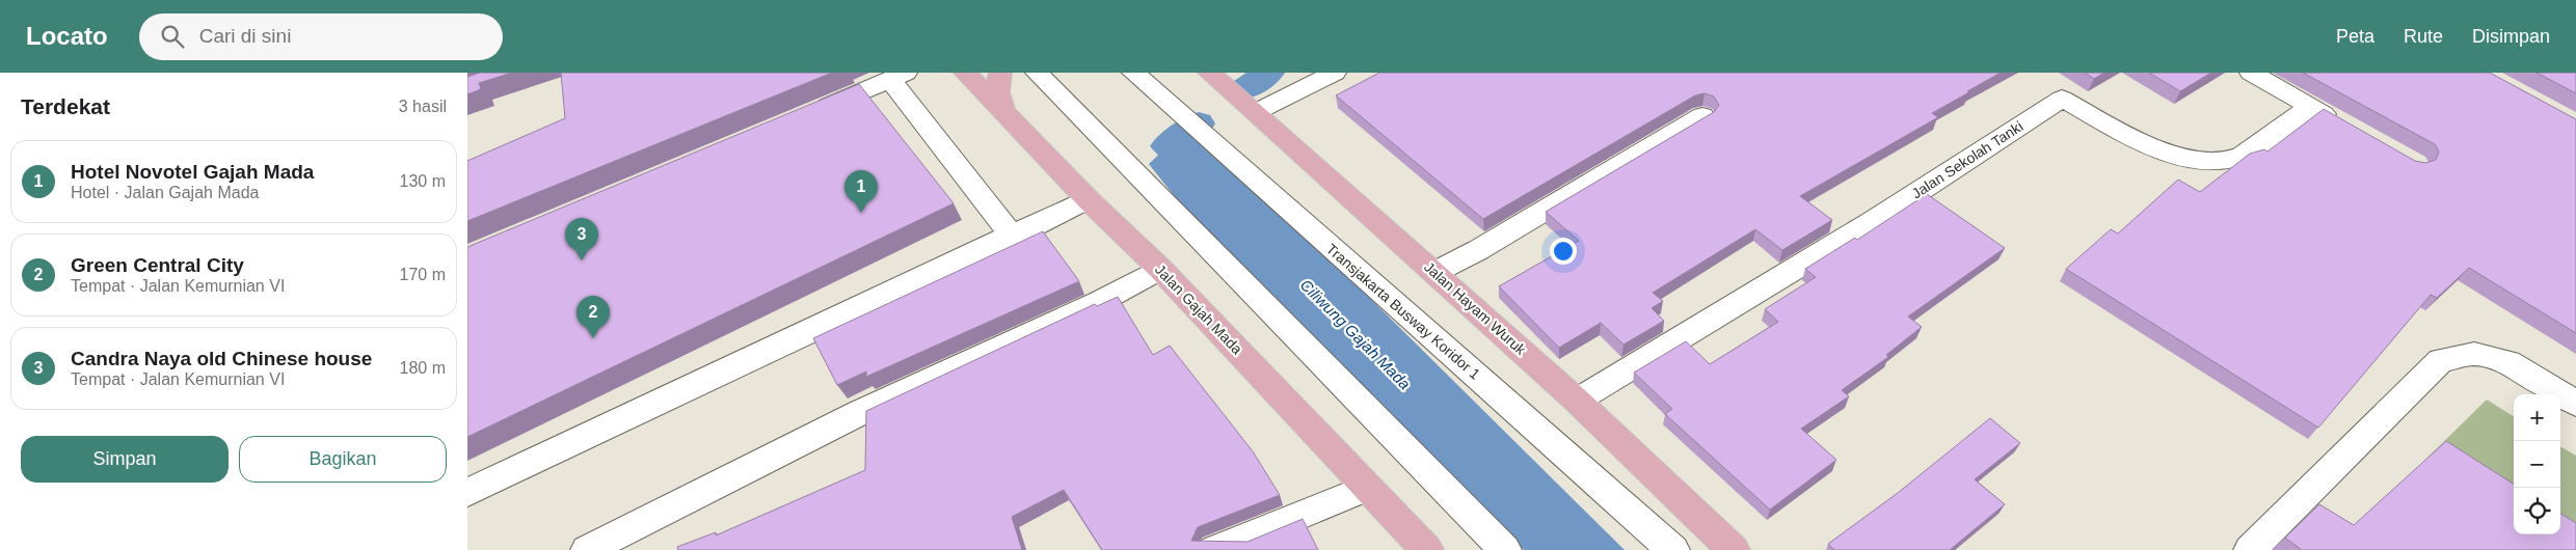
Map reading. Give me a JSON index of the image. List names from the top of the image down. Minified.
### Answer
{"streets":{"main road":["Jalan Hayam Wuruk","Jalan Gajah Mada"],"street":["Jalan Sekolah Tanki","Transjakarta Busway Koridor 1"]},"crossings":[["Jalan Sekolah Tanki","Jalan Hayam Wuruk"]],"water":["Ciliwung Gajah Mada"],"page":{"header":"Locato","search":"Cari di sini","nav":["Peta","Rute","Disimpan"],"heading":["Terdekat","3 hasil"],"list":[{"mark":"1","name":"Hotel Novotel Gajah Mada","note":"Hotel · Jalan Gajah Mada","value":"130 m"},{"mark":"2","name":"Green Central City","note":"Tempat · Jalan Kemurnian VI","value":"170 m"},{"mark":"3","name":"Candra Naya old Chinese house","note":"Tempat · Jalan Kemurnian VI","value":"180 m"}],"pins":["1","3","2"],"map_buttons":["+","−"],"buttons":["Simpan","Bagikan"]}}
